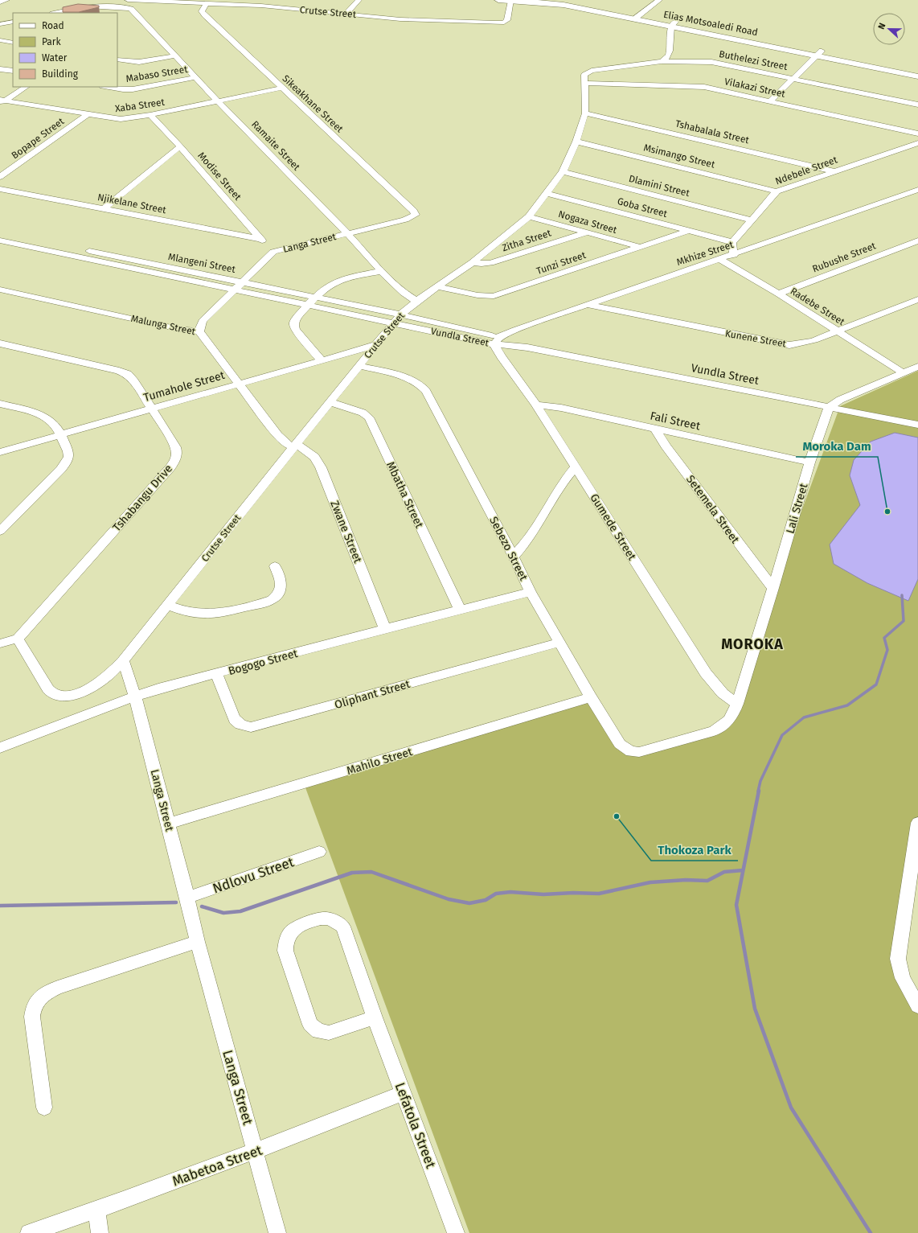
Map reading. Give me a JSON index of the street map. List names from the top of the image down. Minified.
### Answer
{"streets":{"main road":["Elias Motsoaledi Road"],"street":["Crutse Street","Buthelezi Street","Mabaso Street","Vilakazi Street","Sikeakhane Street","Xaba Street","Tshabalala Street","Bopape Street","Ramaite Street","Msimango Street","Ndebele Street","Modise Street","Dlamini Street","Njikelane Street","Goba Street","Nogaza Street","Zitha Street","Langa Street","Mkhize Street","Rubushe Street","Mlangeni Street","Tunzi Street","Radebe Street","Malunga Street","Vundla Street","Kunene Street","Tumahole Street","Fali Street","Mbatha Street","Tshabangu Drive","Lali Street","Setemela Street","Gumede Street","Zwane Street","Sebezo Street","Bogogo Street","Oliphant Street","Mahilo Street","Ndlovu Street","Lefatola Street","Mabetoa Street"]},"crossings":[["Crutse Street","Elias Motsoaledi Road"],["Crutse Street","Buthelezi Street"],["Crutse Street","Vilakazi Street"],["Crutse Street","Sikeakhane Street"],["Crutse Street","Tshabalala Street"],["Crutse Street","Ramaite Street"],["Crutse Street","Msimango Street"],["Crutse Street","Dlamini Street"],["Crutse Street","Goba Street"],["Crutse Street","Nogaza Street"],["Crutse Street","Zitha Street"],["Crutse Street","Langa Street"],["Crutse Street","Mlangeni Street"],["Crutse Street","Tunzi Street"],["Crutse Street","Malunga Street"],["Crutse Street","Vundla Street"],["Crutse Street","Tumahole Street"],["Crutse Street","Mbatha Street"],["Crutse Street","Tshabangu Drive"],["Crutse Street","Zwane Street"],["Crutse Street","Sebezo Street"],["Buthelezi Street","Vilakazi Street"],["Mabaso Street","Ramaite Street"],["Sikeakhane Street","Xaba Street"],["Sikeakhane Street","Langa Street"],["Xaba Street","Bopape Street"],["Xaba Street","Ramaite Street"],["Xaba Street","Modise Street"],["Tshabalala Street","Ndebele Street"],["Ramaite Street","Langa Street"],["Msimango Street","Ndebele Street"],["Ndebele Street","Dlamini Street"],["Ndebele Street","Goba Street"],["Modise Street","Njikelane Street"],["Modise Street","Langa Street"],["Goba Street","Tunzi Street"],["Nogaza Street","Zitha Street"],["Nogaza Street","Tunzi Street"],["Langa Street","Mlangeni Street"],["Langa Street","Malunga Street"],["Langa Street","Bogogo Street"],["Langa Street","Mahilo Street"],["Langa Street","Ndlovu Street"],["Langa Street","Mabetoa Street"],["Mkhize Street","Radebe Street"],["Mkhize Street","Vundla Street"],["Mkhize Street","Kunene Street"],["Mkhize Street","Gumede Street"],["Rubushe Street","Radebe Street"],["Mlangeni Street","Vundla Street"],["Radebe Street","Kunene Street"],["Malunga Street","Tumahole Street"],["Malunga Street","Zwane Street"],["Vundla Street","Lali Street"],["Vundla Street","Gumede Street"],["Tumahole Street","Tshabangu Drive"],["Fali Street","Lali Street"],["Fali Street","Setemela Street"],["Fali Street","Gumede Street"],["Mbatha Street","Bogogo Street"],["Lali Street","Setemela Street"],["Lali Street","Gumede Street"],["Lali Street","Sebezo Street"],["Gumede Street","Sebezo Street"],["Zwane Street","Bogogo Street"],["Sebezo Street","Bogogo Street"],["Sebezo Street","Oliphant Street"],["Sebezo Street","Mahilo Street"],["Bogogo Street","Oliphant Street"],["Lefatola Street","Mabetoa Street"]],"districts":["MOROKA"],"places":["Moroka Dam","Thokoza Park"],"legend":["Road","Park","Water","Building"],"north":"left"}
